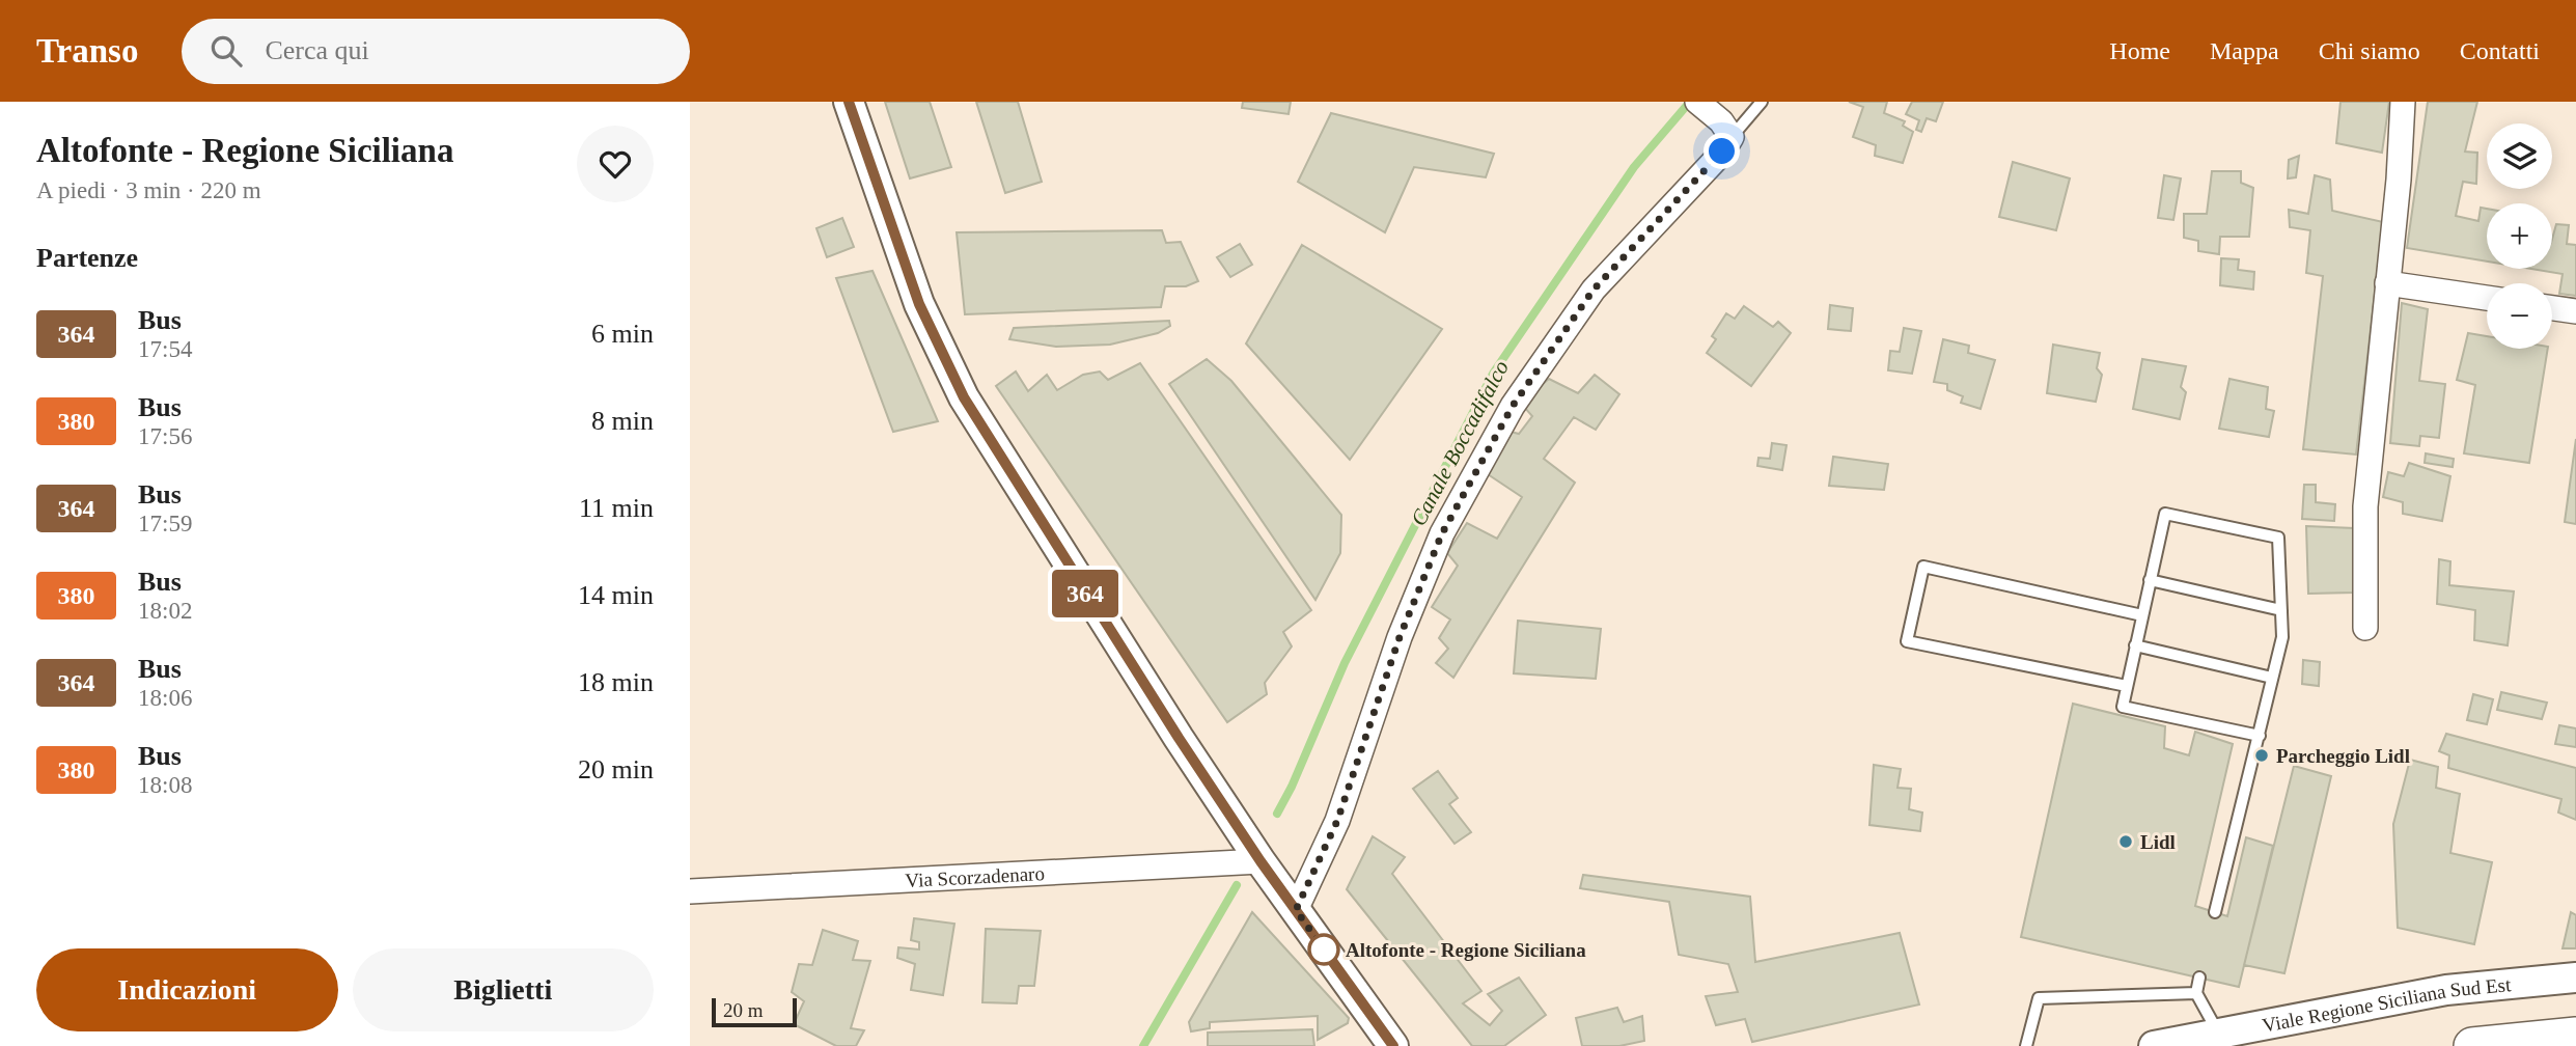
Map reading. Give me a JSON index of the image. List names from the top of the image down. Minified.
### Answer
{"streets":{"street":["Via Scorzadenaro","Viale Regione Siciliana Sud Est"]},"water":["Canale Boccadifalco"],"places":["Parcheggio Lidl","Lidl","Altofonte - Regione Siciliana"],"lines":["bus line 364"],"scale_bar":"20 m","page":{"header":"Transo","search":"Cerca qui","nav":["Home","Mappa","Chi siamo","Contatti"],"heading":[["Altofonte - Regione Siciliana","A piedi · 3 min · 220 m"],"Partenze"],"on_map":"364","map_buttons":["+","−"],"list":[{"mark":"364","name":"Bus","note":"17:54","value":"6 min"},{"mark":"380","name":"Bus","note":"17:56","value":"8 min"},{"mark":"364","name":"Bus","note":"17:59","value":"11 min"},{"mark":"380","name":"Bus","note":"18:02","value":"14 min"},{"mark":"364","name":"Bus","note":"18:06","value":"18 min"},{"mark":"380","name":"Bus","note":"18:08","value":"20 min"}],"buttons":["Indicazioni","Biglietti"],"scale":"20 m"}}
